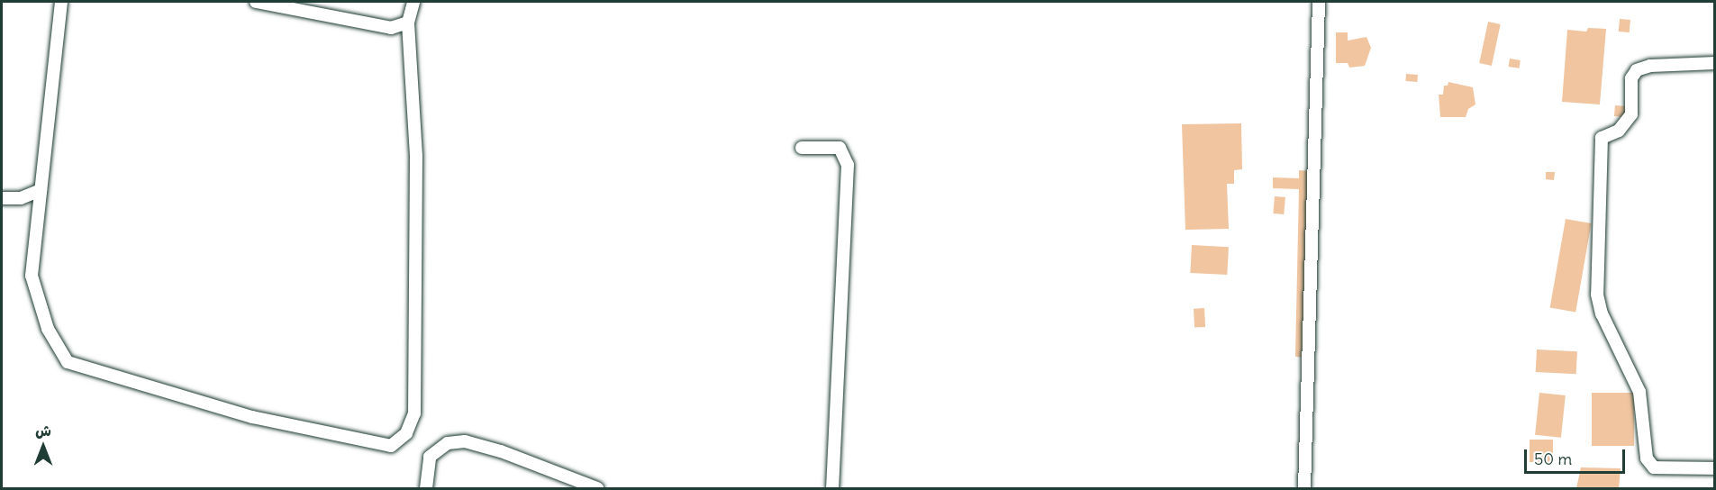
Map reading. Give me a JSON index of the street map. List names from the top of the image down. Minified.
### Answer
{"scale_bar":"50 m","north":"top"}
